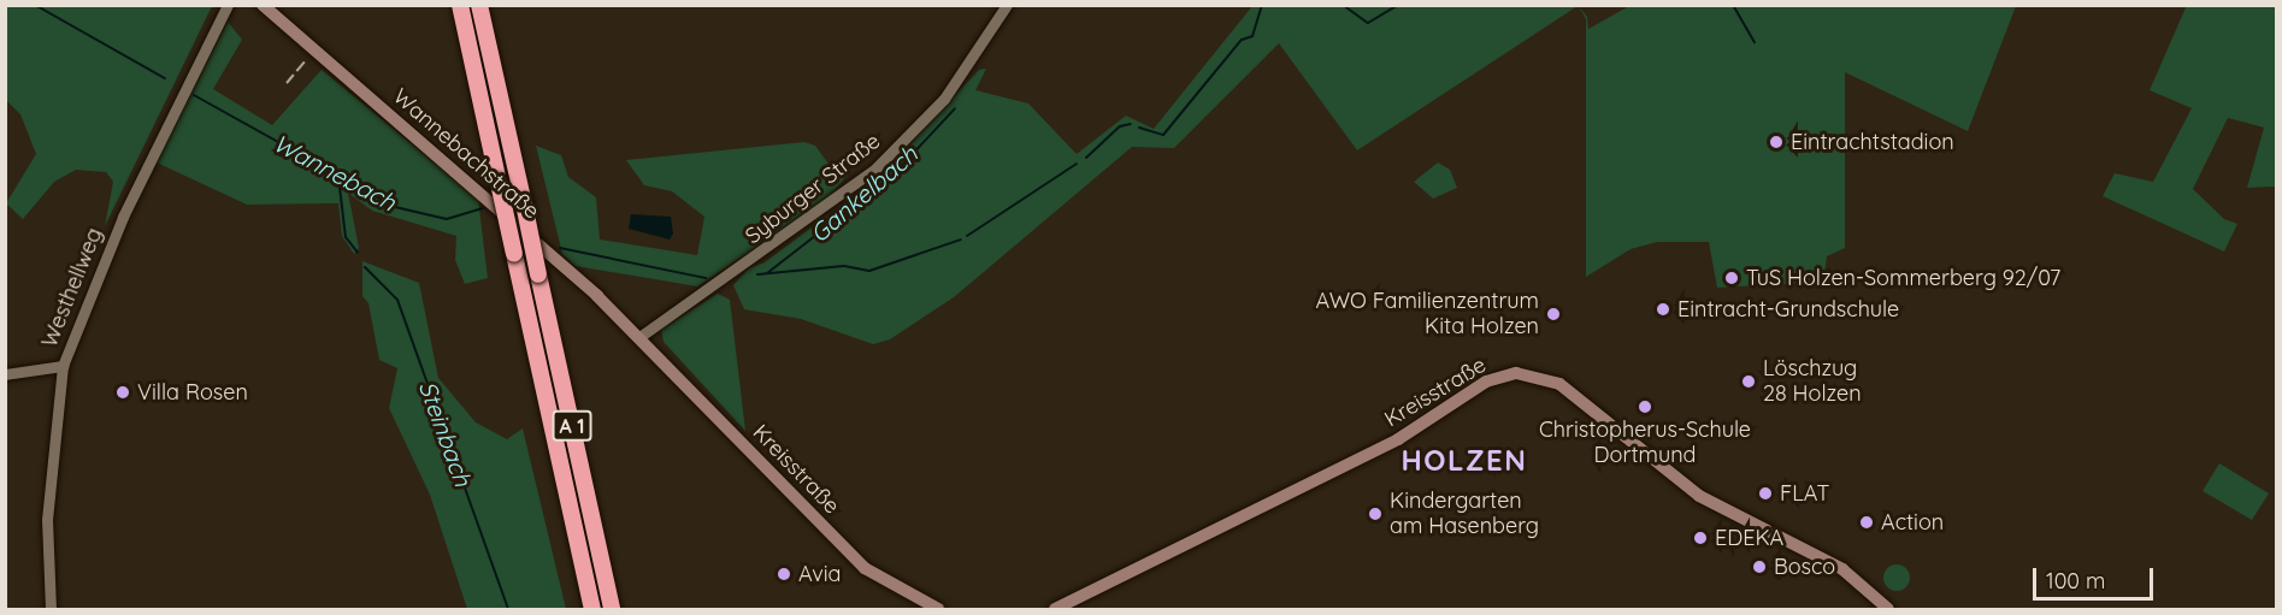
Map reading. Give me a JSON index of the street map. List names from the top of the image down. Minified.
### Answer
{"streets":{"highway":["A 1"],"main road":["Wannebachstraße","Kreisstraße"],"street":["Syburger Straße","Westhellweg"]},"crossings":[["Wannebachstraße","Syburger Straße"],["Wannebachstraße","Kreisstraße"],["Syburger Straße","Kreisstraße"]],"districts":["HOLZEN"],"water":["Wannebach","Gankelbach","Steinbach"],"places":["Eintrachtstadion","TuS Holzen-Sommerberg 92/07","Eintracht-Grundschule","AWO Familienzentrum Kita Holzen","Löschzug 28 Holzen","Villa Rosen","Christopherus-Schule Dortmund","FLAT","Kindergarten am Hasenberg","Action","EDEKA","Bosco","Avia"],"scale_bar":"100 m"}
